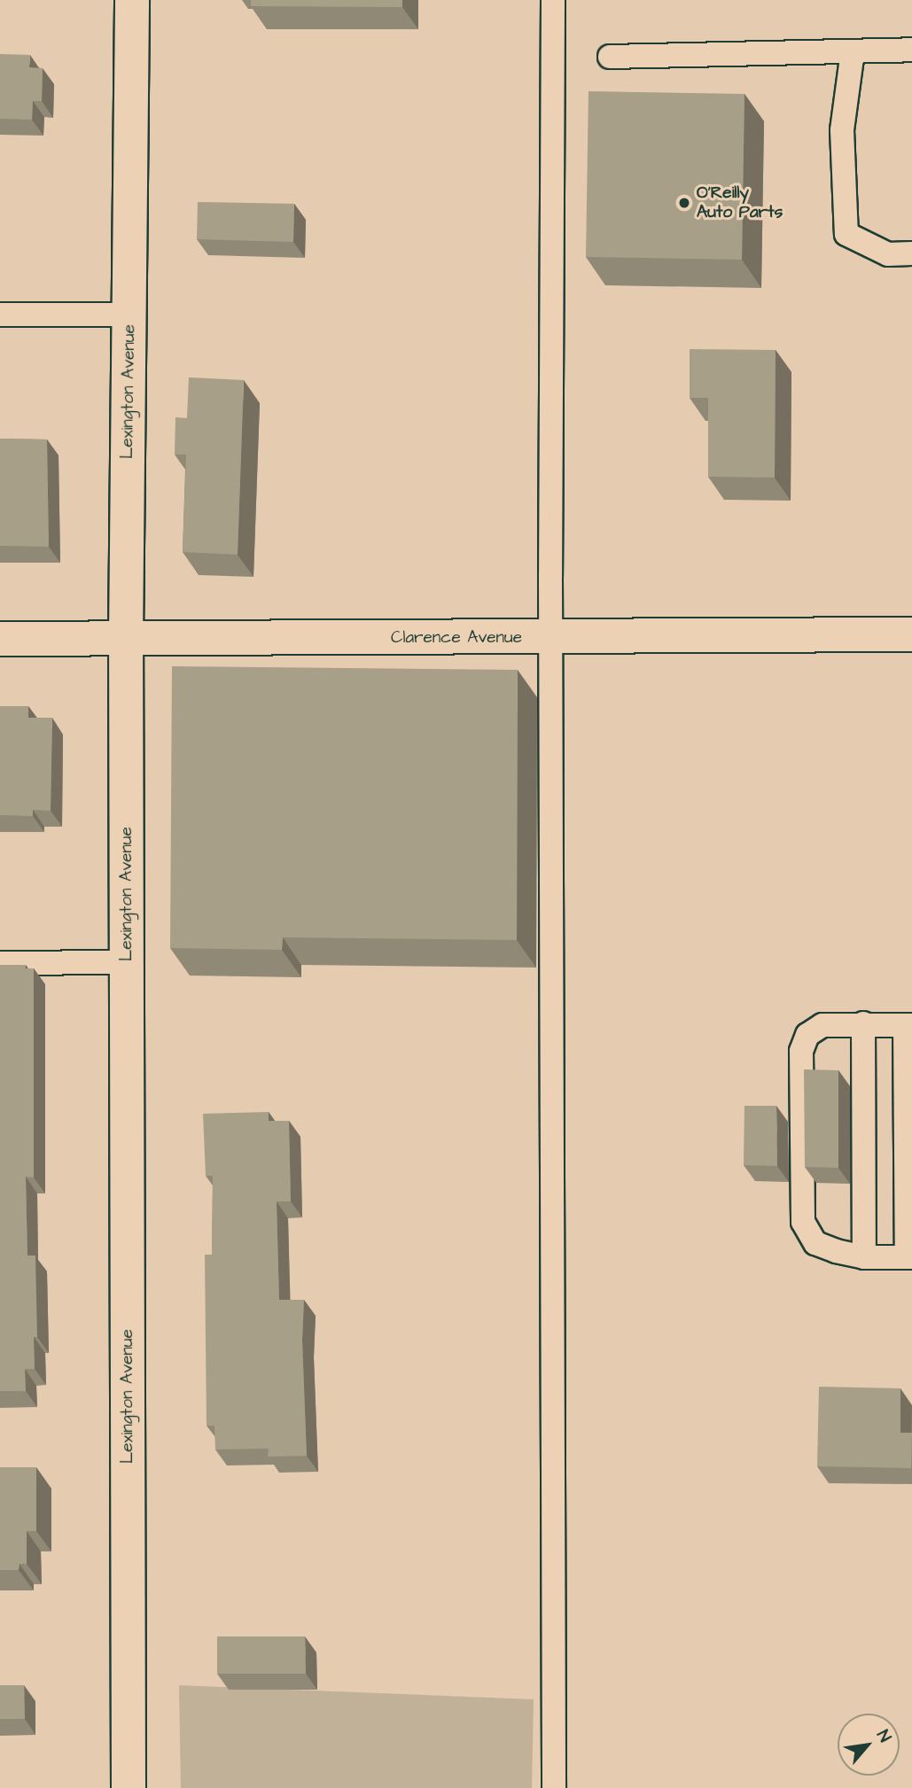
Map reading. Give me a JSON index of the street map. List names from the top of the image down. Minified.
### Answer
{"streets":{"street":["Lexington Avenue","Clarence Avenue"]},"crossings":[["Lexington Avenue","Clarence Avenue"]],"places":["O'Reilly Auto Parts"],"north":"top right"}
